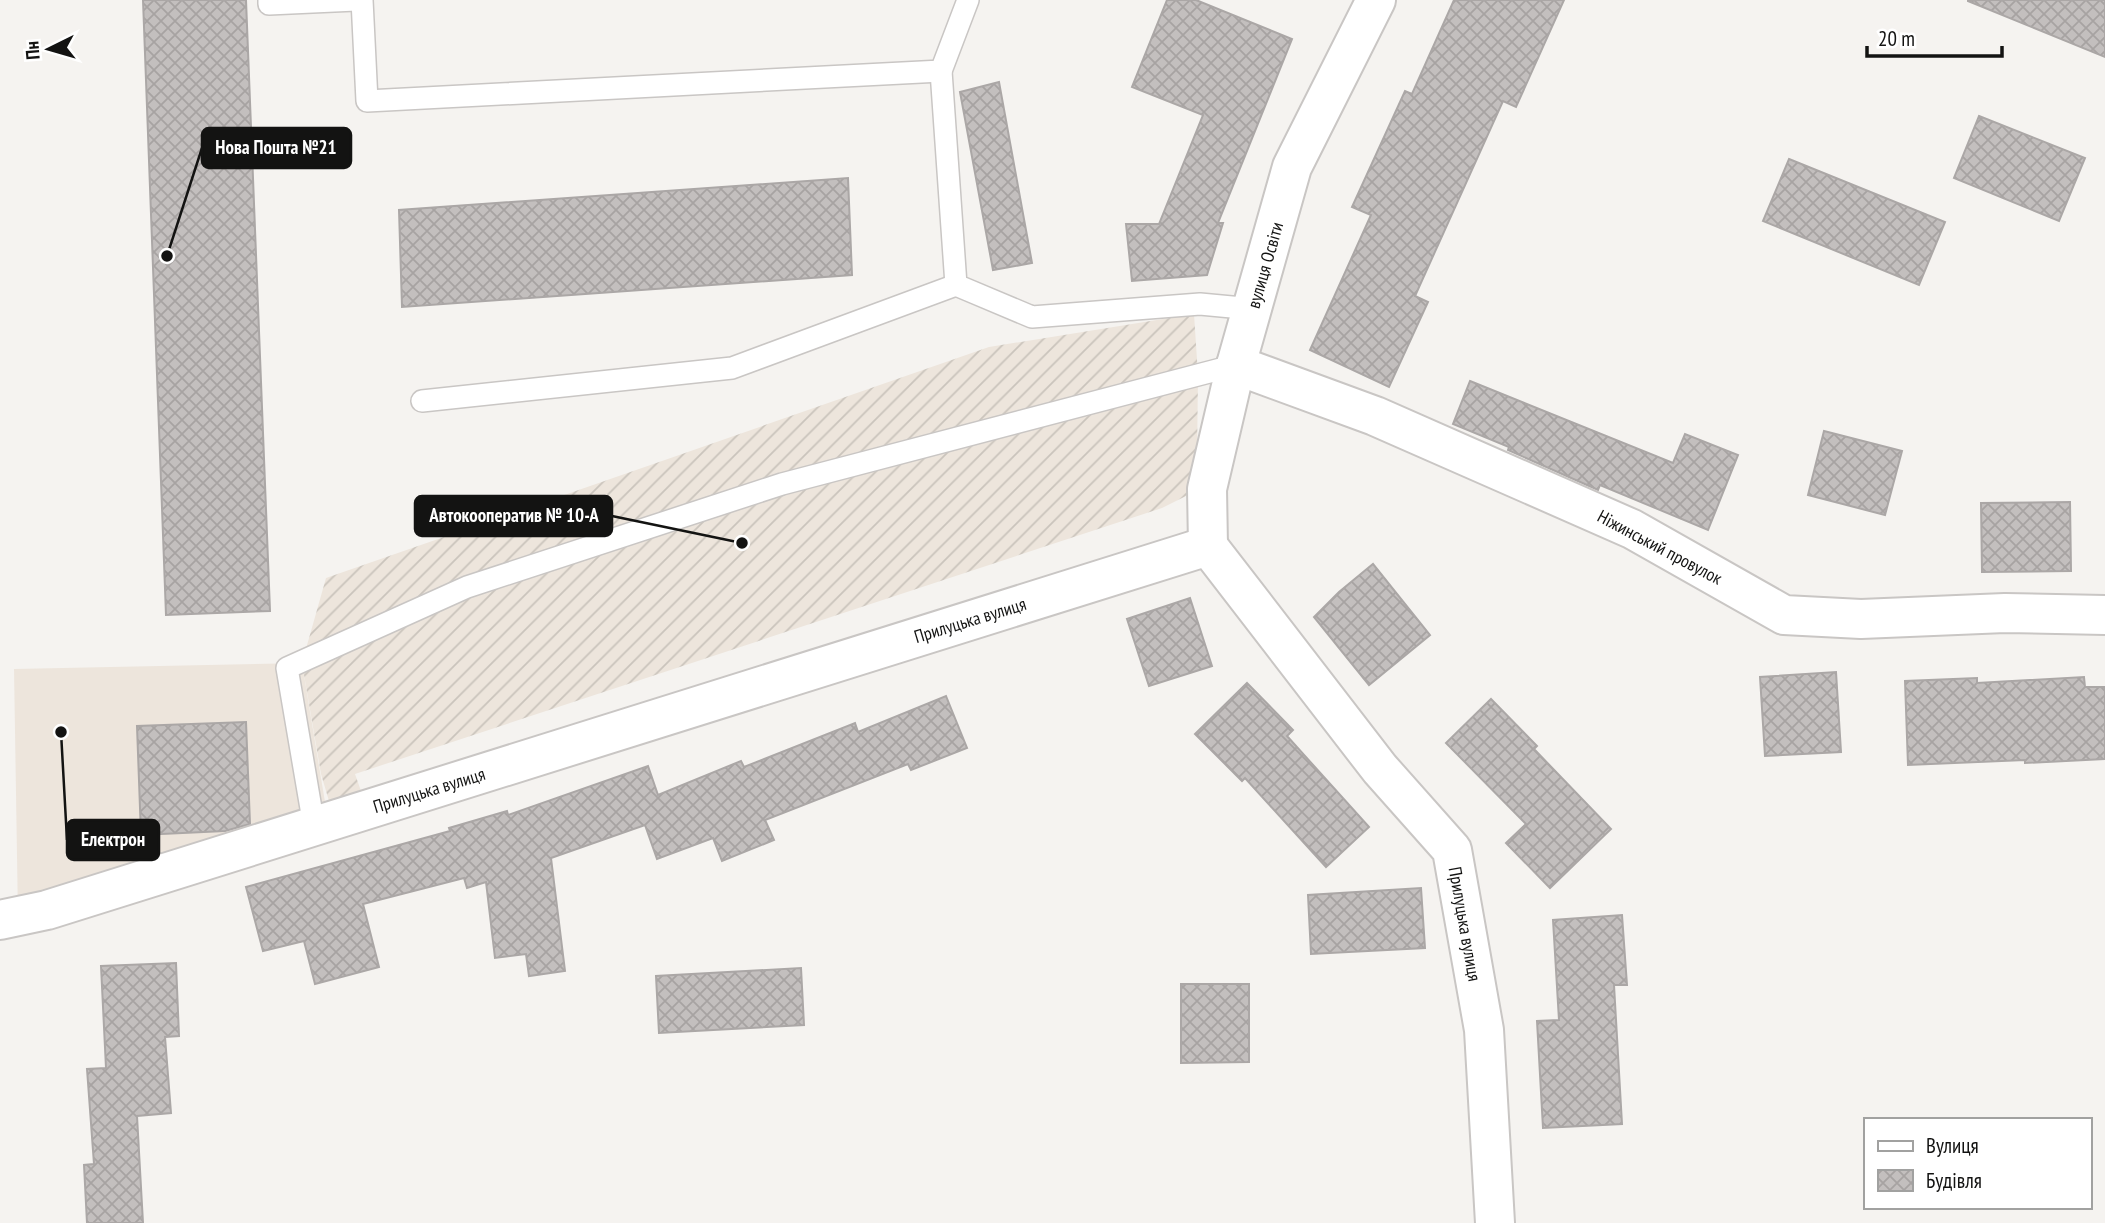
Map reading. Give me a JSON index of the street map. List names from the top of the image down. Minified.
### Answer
{"streets":{"street":["вулиця Освіти","Ніжинський провулок","Прилуцька вулиця"]},"crossings":[["вулиця Освіти","Ніжинський провулок"],["вулиця Освіти","Прилуцька вулиця"]],"places":["Нова Пошта №21","Автокооператив № 10-А","Електрон"],"legend":["Вулиця","Будівля"],"scale_bar":"20 m","north":"left"}
